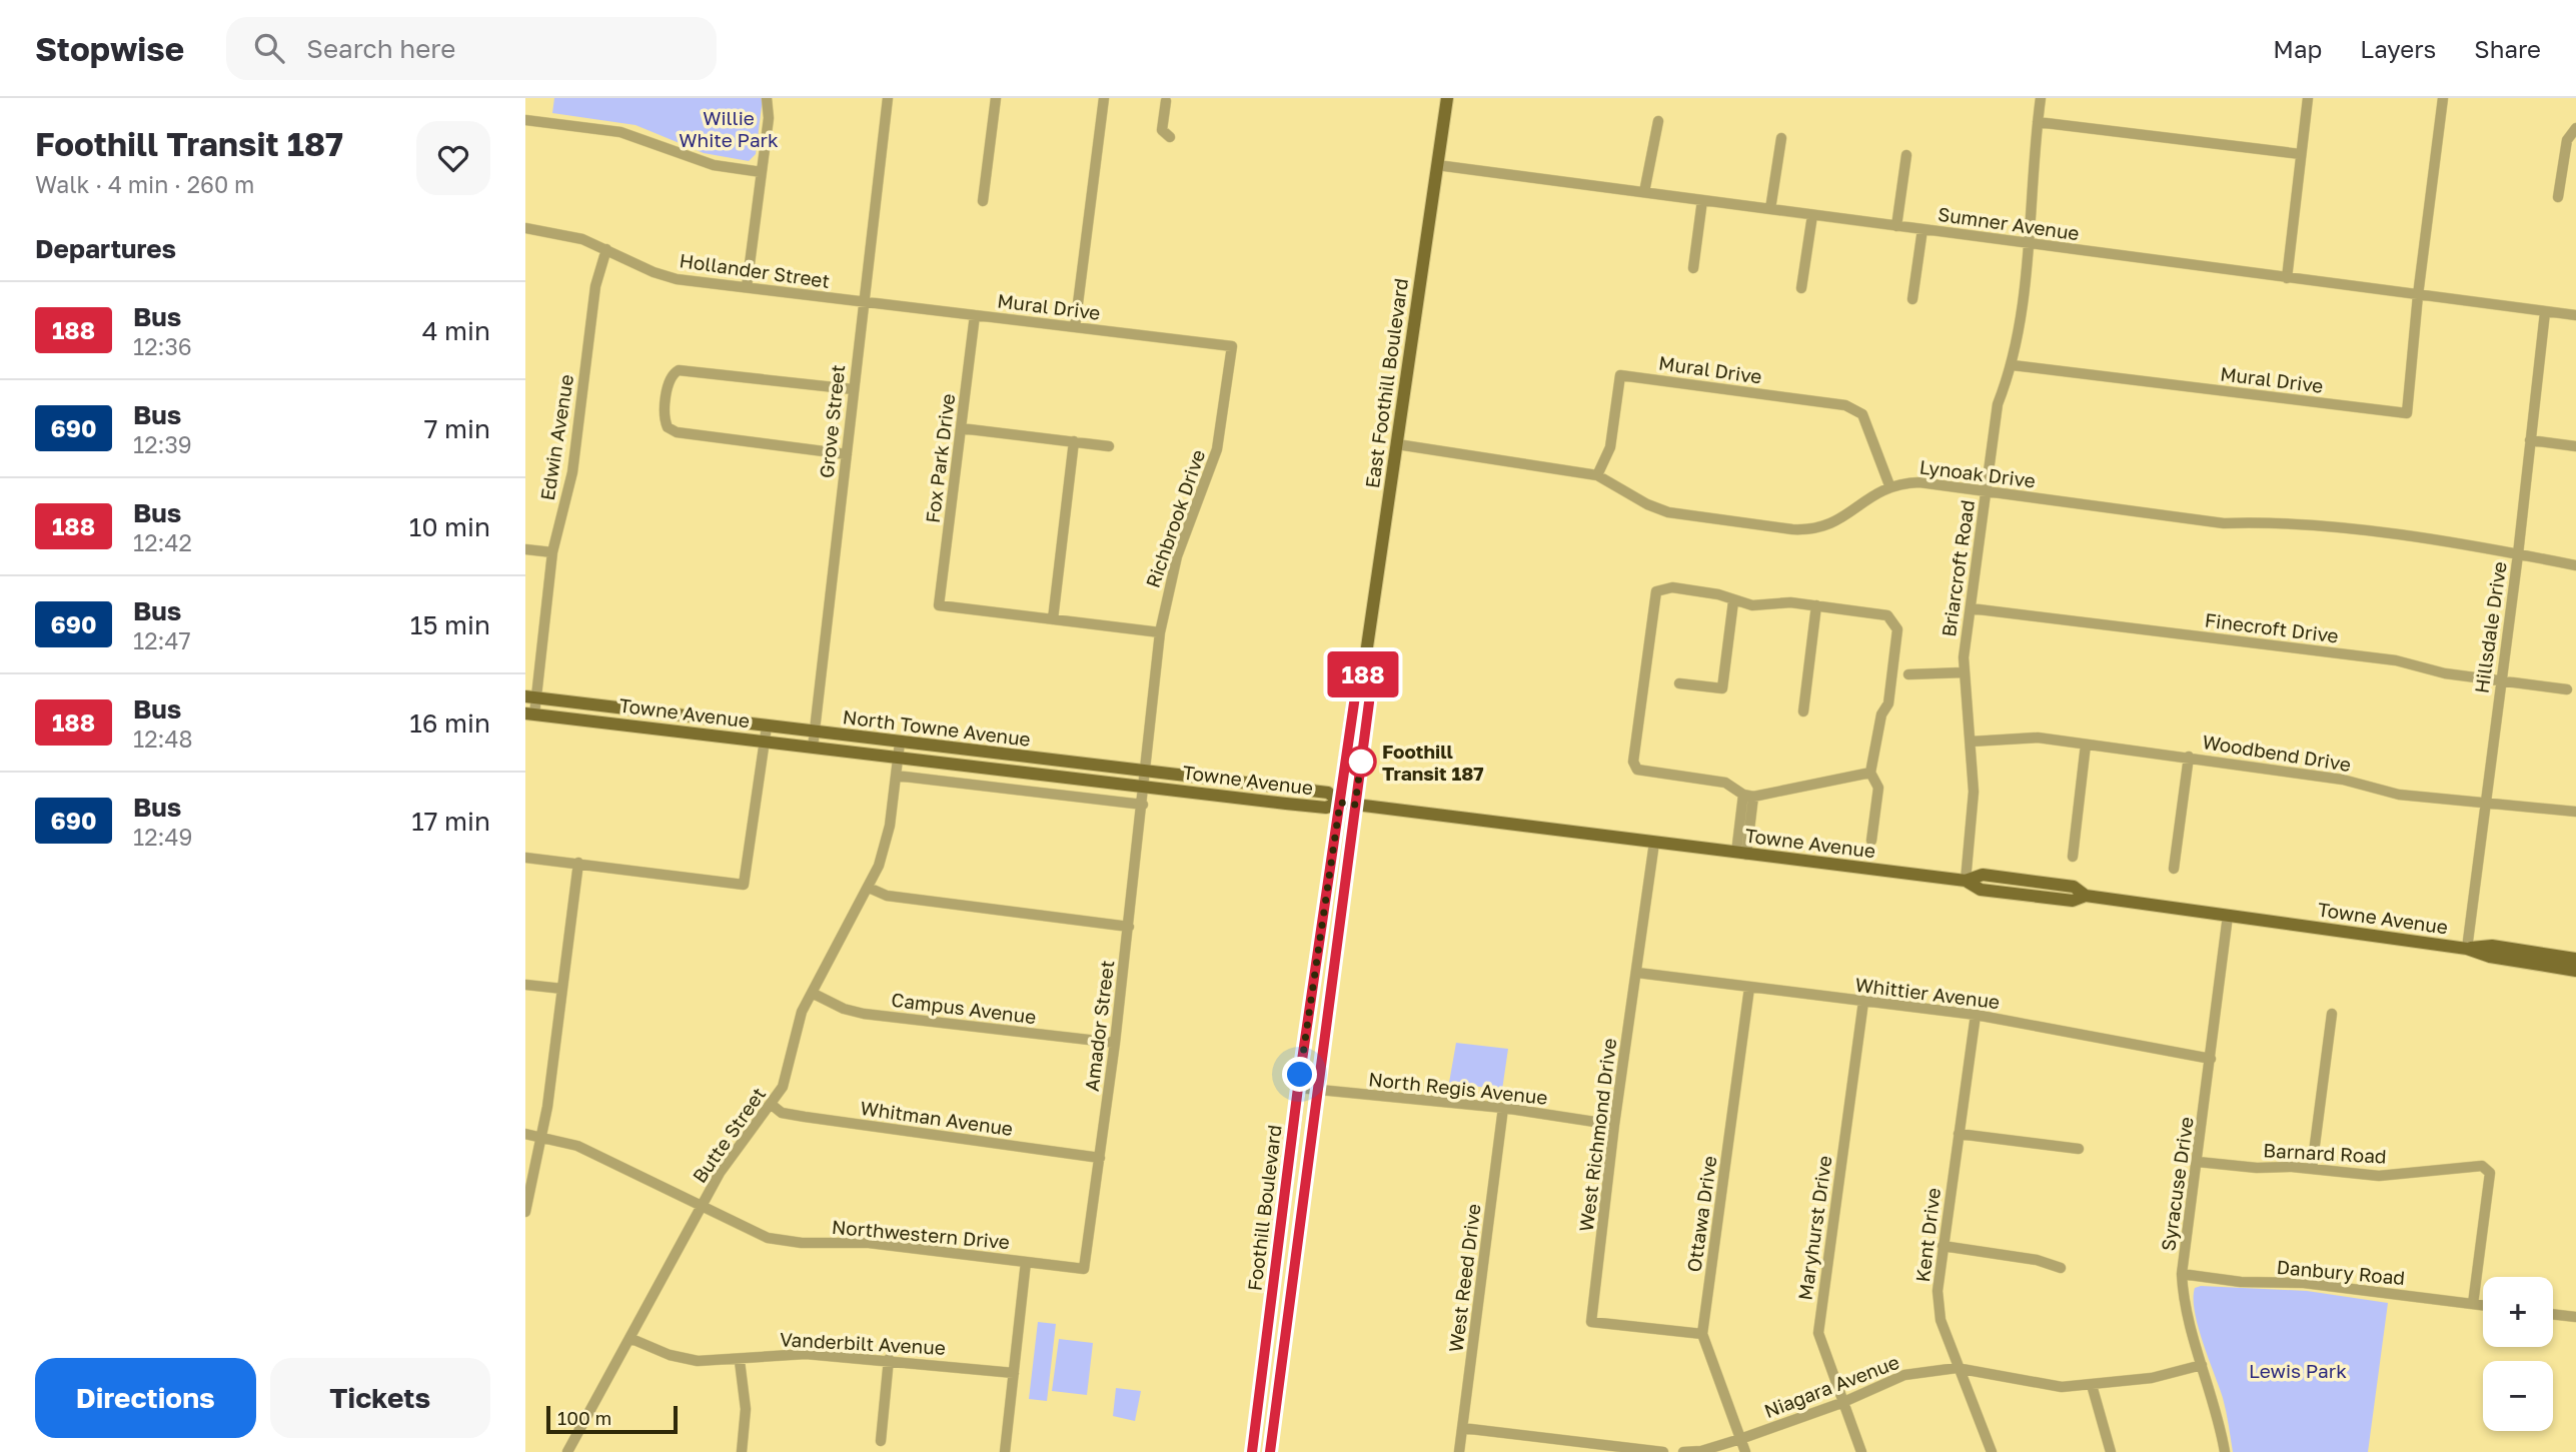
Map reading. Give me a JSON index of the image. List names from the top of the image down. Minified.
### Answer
{"streets":{"main road":["East Foothill Boulevard","Towne Avenue","North Towne Avenue","Foothill Boulevard"],"street":["Sumner Avenue","Hollander Street","Mural Drive","Grove Street","Edwin Avenue","Fox Park Drive","Lynoak Drive","Richbrook Drive","Briarcroft Road","Finecroft Drive","Hillsdale Drive","Woodbend Drive","Whittier Avenue","Campus Avenue","Amador Street","North Regis Avenue","Whitman Avenue","Butte Street","West Richmond Drive","Barnard Road","Syracuse Drive","Ottawa Drive","Maryhurst Drive","Northwestern Drive","Kent Drive","Danbury Road","West Reed Drive","Vanderbilt Avenue","Niagara Avenue"]},"crossings":[["Sumner Avenue","Mural Drive"],["Sumner Avenue","East Foothill Boulevard"],["Sumner Avenue","Briarcroft Road"],["Sumner Avenue","Hillsdale Drive"],["Hollander Street","Mural Drive"],["Hollander Street","Grove Street"],["Hollander Street","Edwin Avenue"],["Mural Drive","Grove Street"],["Mural Drive","Fox Park Drive"],["Mural Drive","Lynoak Drive"],["Mural Drive","Richbrook Drive"],["Mural Drive","Briarcroft Road"],["East Foothill Boulevard","Lynoak Drive"],["East Foothill Boulevard","Towne Avenue"],["East Foothill Boulevard","North Towne Avenue"],["East Foothill Boulevard","Foothill Boulevard"],["Grove Street","Towne Avenue"],["Grove Street","North Towne Avenue"],["Edwin Avenue","Towne Avenue"],["Edwin Avenue","North Towne Avenue"],["Lynoak Drive","Briarcroft Road"],["Lynoak Drive","Hillsdale Drive"],["Richbrook Drive","Towne Avenue"],["Richbrook Drive","North Towne Avenue"],["Richbrook Drive","Amador Street"],["Briarcroft Road","Finecroft Drive"],["Briarcroft Road","Towne Avenue"],["Briarcroft Road","Woodbend Drive"],["Finecroft Drive","Hillsdale Drive"],["Hillsdale Drive","Towne Avenue"],["Hillsdale Drive","Woodbend Drive"],["Towne Avenue","North Towne Avenue"],["Towne Avenue","Amador Street"],["Towne Avenue","Butte Street"],["Towne Avenue","West Richmond Drive"],["Towne Avenue","Syracuse Drive"],["Towne Avenue","Foothill Boulevard"],["North Towne Avenue","Butte Street"],["North Towne Avenue","Foothill Boulevard"],["Whittier Avenue","West Richmond Drive"],["Whittier Avenue","Syracuse Drive"],["Whittier Avenue","Ottawa Drive"],["Whittier Avenue","Maryhurst Drive"],["Whittier Avenue","Kent Drive"],["Campus Avenue","Amador Street"],["Campus Avenue","Butte Street"],["Amador Street","Whitman Avenue"],["Amador Street","Northwestern Drive"],["North Regis Avenue","West Richmond Drive"],["North Regis Avenue","Foothill Boulevard"],["North Regis Avenue","West Reed Drive"],["Whitman Avenue","Butte Street"],["Butte Street","Northwestern Drive"],["Butte Street","Vanderbilt Avenue"],["West Richmond Drive","Ottawa Drive"],["Barnard Road","Syracuse Drive"],["Barnard Road","Danbury Road"],["Syracuse Drive","Danbury Road"],["Syracuse Drive","Niagara Avenue"],["Ottawa Drive","Niagara Avenue"],["Maryhurst Drive","Niagara Avenue"],["Kent Drive","Niagara Avenue"]],"parks":["Willie White Park","Lewis Park"],"places":["Foothill Transit 187"],"lines":["bus line 188"],"scale_bar":"100 m","page":{"header":"Stopwise","search":"Search here","nav":["Map","Layers","Share"],"heading":[["Foothill Transit 187","Walk · 4 min · 260 m"],"Departures"],"on_map":"188","list":[{"mark":"188","name":"Bus","note":"12:36","value":"4 min"},{"mark":"690","name":"Bus","note":"12:39","value":"7 min"},{"mark":"188","name":"Bus","note":"12:42","value":"10 min"},{"mark":"690","name":"Bus","note":"12:47","value":"15 min"},{"mark":"188","name":"Bus","note":"12:48","value":"16 min"},{"mark":"690","name":"Bus","note":"12:49","value":"17 min"}],"map_buttons":["+","−"],"buttons":["Directions","Tickets"],"scale":"100 m"}}
